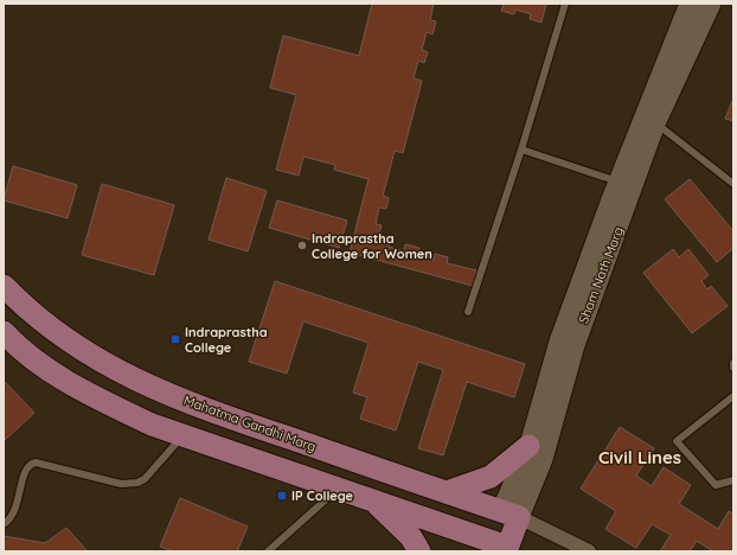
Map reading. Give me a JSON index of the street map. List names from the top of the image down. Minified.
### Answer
{"streets":{"main road":["Sham Nath Marg","Mahatma Gandhi Marg"]},"crossings":[["Sham Nath Marg","Mahatma Gandhi Marg"]],"districts":["Civil Lines"],"places":{"other":["Indraprastha College for Women"],"transit":["Indraprastha College","IP College"]}}
